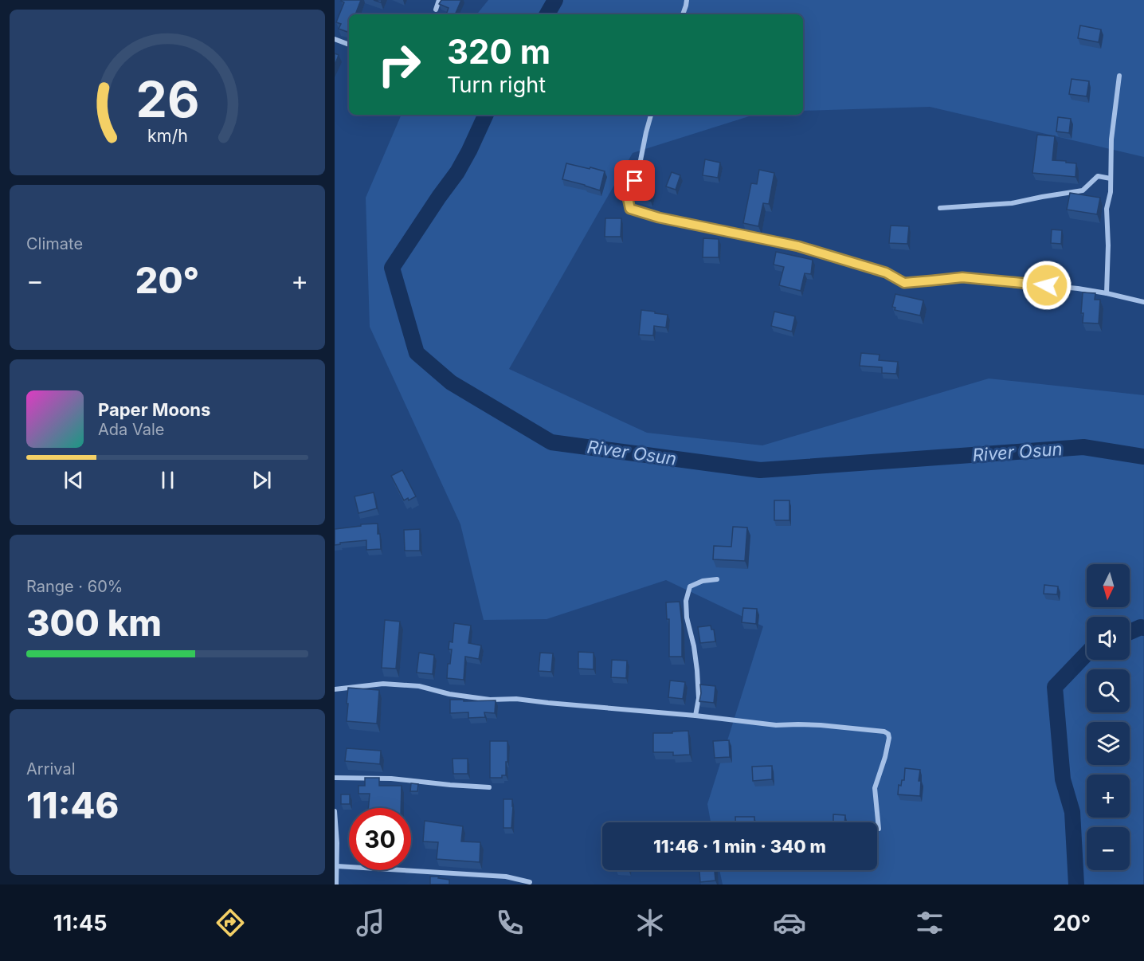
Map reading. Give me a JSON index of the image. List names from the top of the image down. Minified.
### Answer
{"water":["River Osun"],"north":"bottom","page":{"turn":["320 m","Turn right"],"tile":["Climate",["Range · 60%","300 km"],["Arrival","11:46"]],"heat":["−","20°","+"],"song":["Paper Moons","Ada Vale"],"map_buttons":["+","−"],"limit":"30","trip":"11:46 · 1 min · 340 m","tabs":["11:45","20°"],"gauge":["26","km/h"]}}
